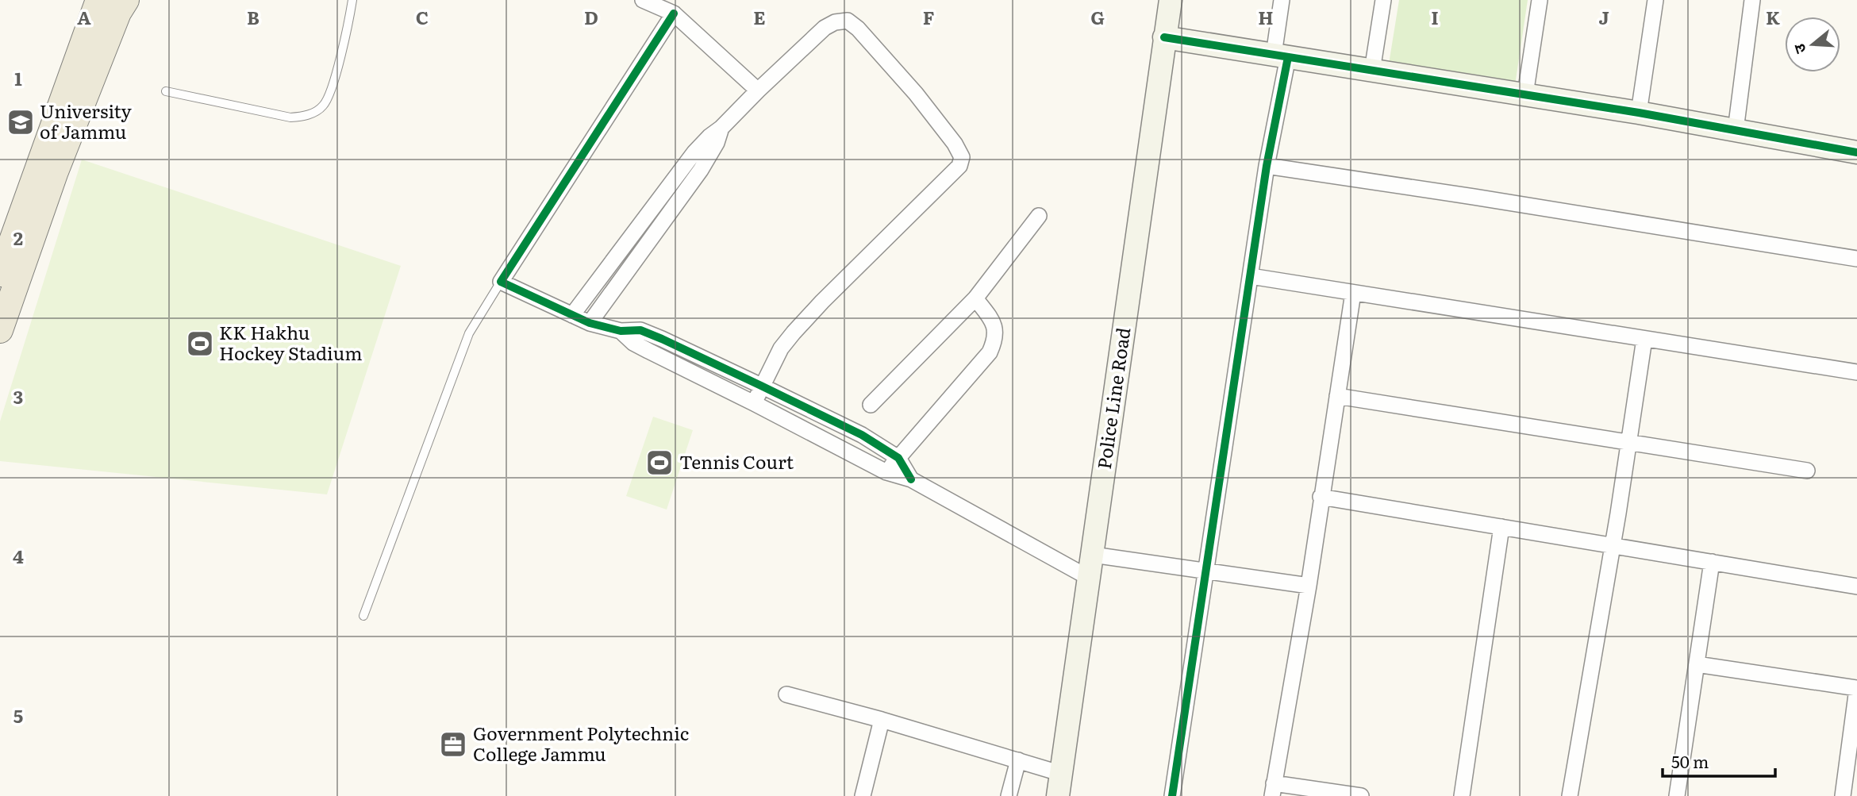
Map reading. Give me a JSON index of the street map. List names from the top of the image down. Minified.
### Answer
{"streets":{"main road":["Police Line Road"]},"places":{"school or university":["University of Jammu"],"sports":["KK Hakhu Hockey Stadium","Tennis Court"],"office":["Government Polytechnic College Jammu"]},"scale_bar":"50 m","north":"left","grid":{"columns":["A","B","C","D","E","F","G","H","I","J","K"],"rows":["1","2","3","4","5"]}}
